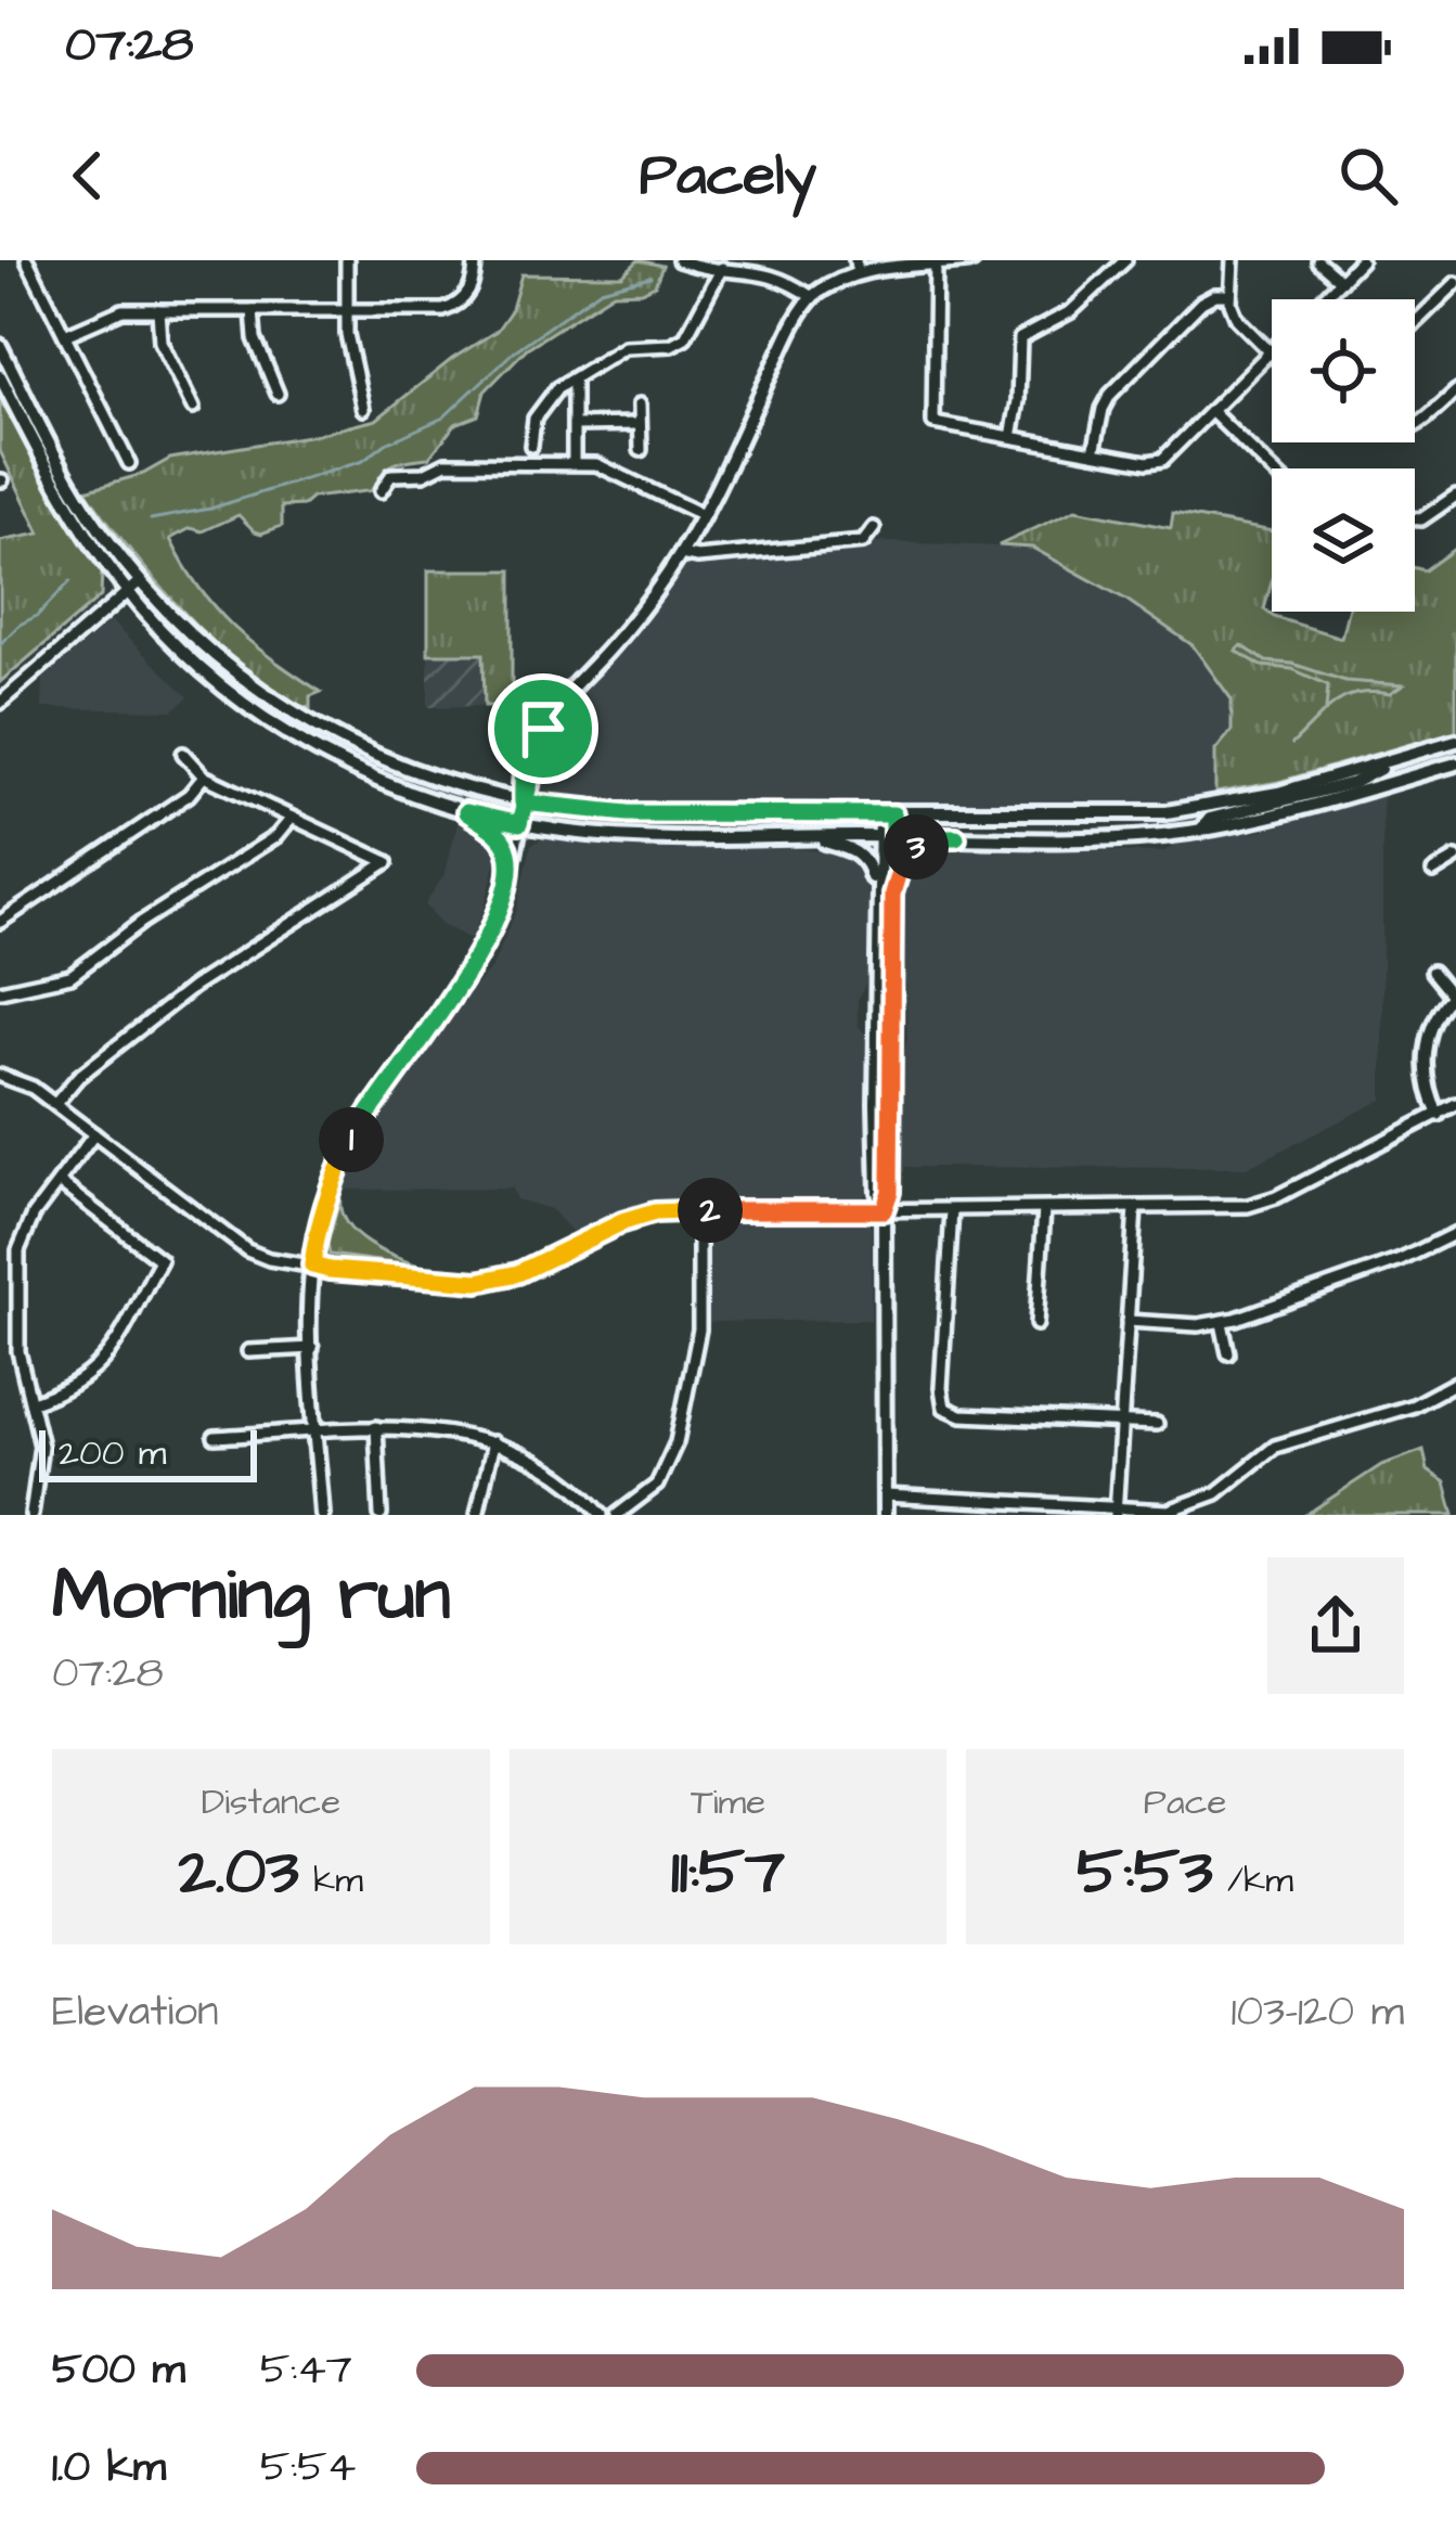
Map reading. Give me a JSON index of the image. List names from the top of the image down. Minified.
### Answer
{"scale_bar":"200 m","page":{"status":"07:28","header":"Pacely","pins":["3","1","2"],"scale":"200 m","heading":["Morning run","07:28"],"stats":[["Distance","2.03 km"],["Time","11:57"],["Pace","5:53 /km"]],"chart":["Elevation","103–120 m"],"list":[{"name":"500 m","note":"5:47"},{"name":"1.0 km","note":"5:54"}]}}
